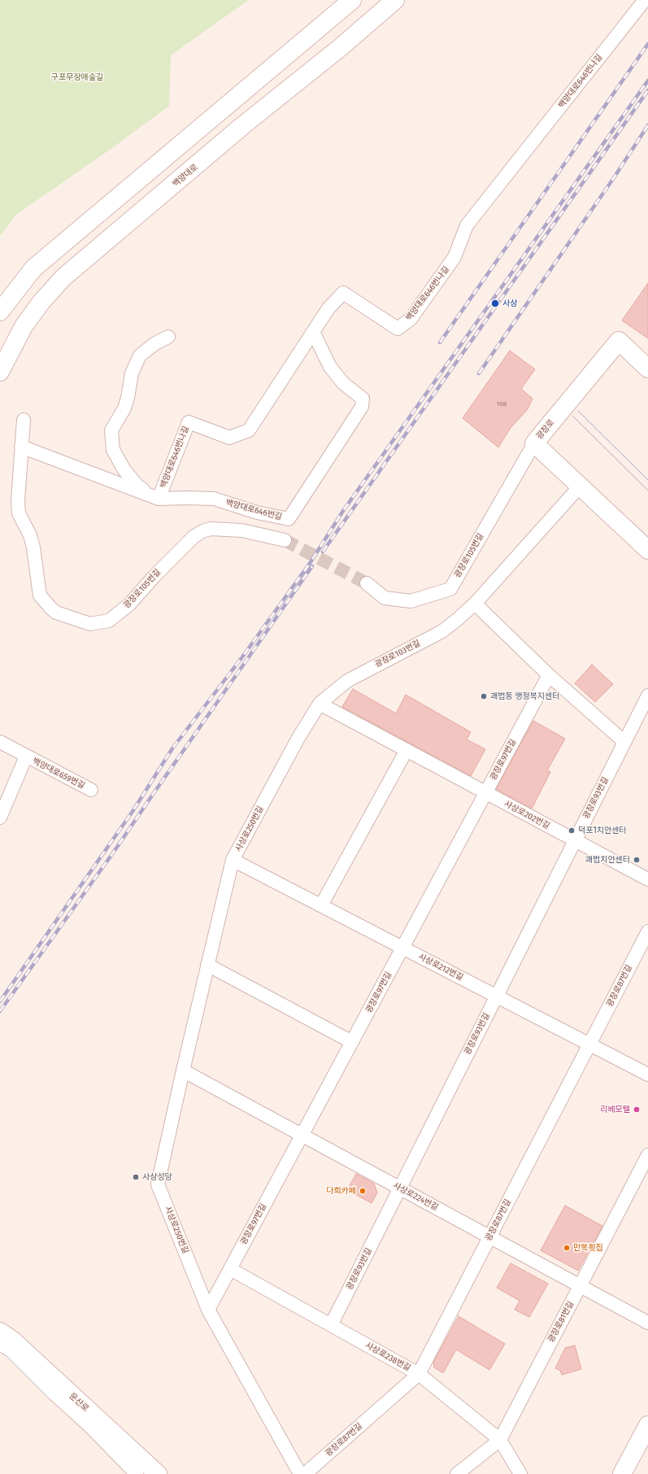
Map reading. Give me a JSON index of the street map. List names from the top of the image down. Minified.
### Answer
{"streets":{"main road":["백양대로","광장로","운산로"],"street":["백양대로646번나길","백양대로646번길","광장로105번길","광장로103번길","광장로97번길","백양대로659번길","광장로93번길","사상로202번길","사상로250번길","사상로212번길","광장로87번길","사상로224번길","광장로81번길","사상로238번길"]},"crossings":[["백양대로646번나길","백양대로646번길"],["광장로","광장로105번길"],["광장로","광장로103번길"],["백양대로646번길","광장로105번길"],["광장로103번길","사상로202번길"],["광장로103번길","사상로250번길"],["광장로97번길","사상로202번길"],["광장로97번길","사상로250번길"],["광장로97번길","사상로212번길"],["광장로97번길","사상로224번길"],["광장로97번길","사상로238번길"],["광장로93번길","사상로202번길"],["광장로93번길","사상로212번길"],["광장로93번길","사상로224번길"],["광장로93번길","사상로238번길"],["사상로202번길","사상로250번길"],["사상로250번길","사상로212번길"],["사상로250번길","사상로224번길"],["사상로212번길","광장로87번길"],["광장로87번길","사상로224번길"],["광장로87번길","사상로238번길"],["사상로224번길","광장로81번길"],["광장로81번길","사상로238번길"]],"parks":["구포무장애숲길"],"places":["사상","괘법동 행정복지센터","덕포1치안센터","괘법치안센터","리베모텔","사상성당","다희카페","만복횟집"],"house_numbers":["108"]}
